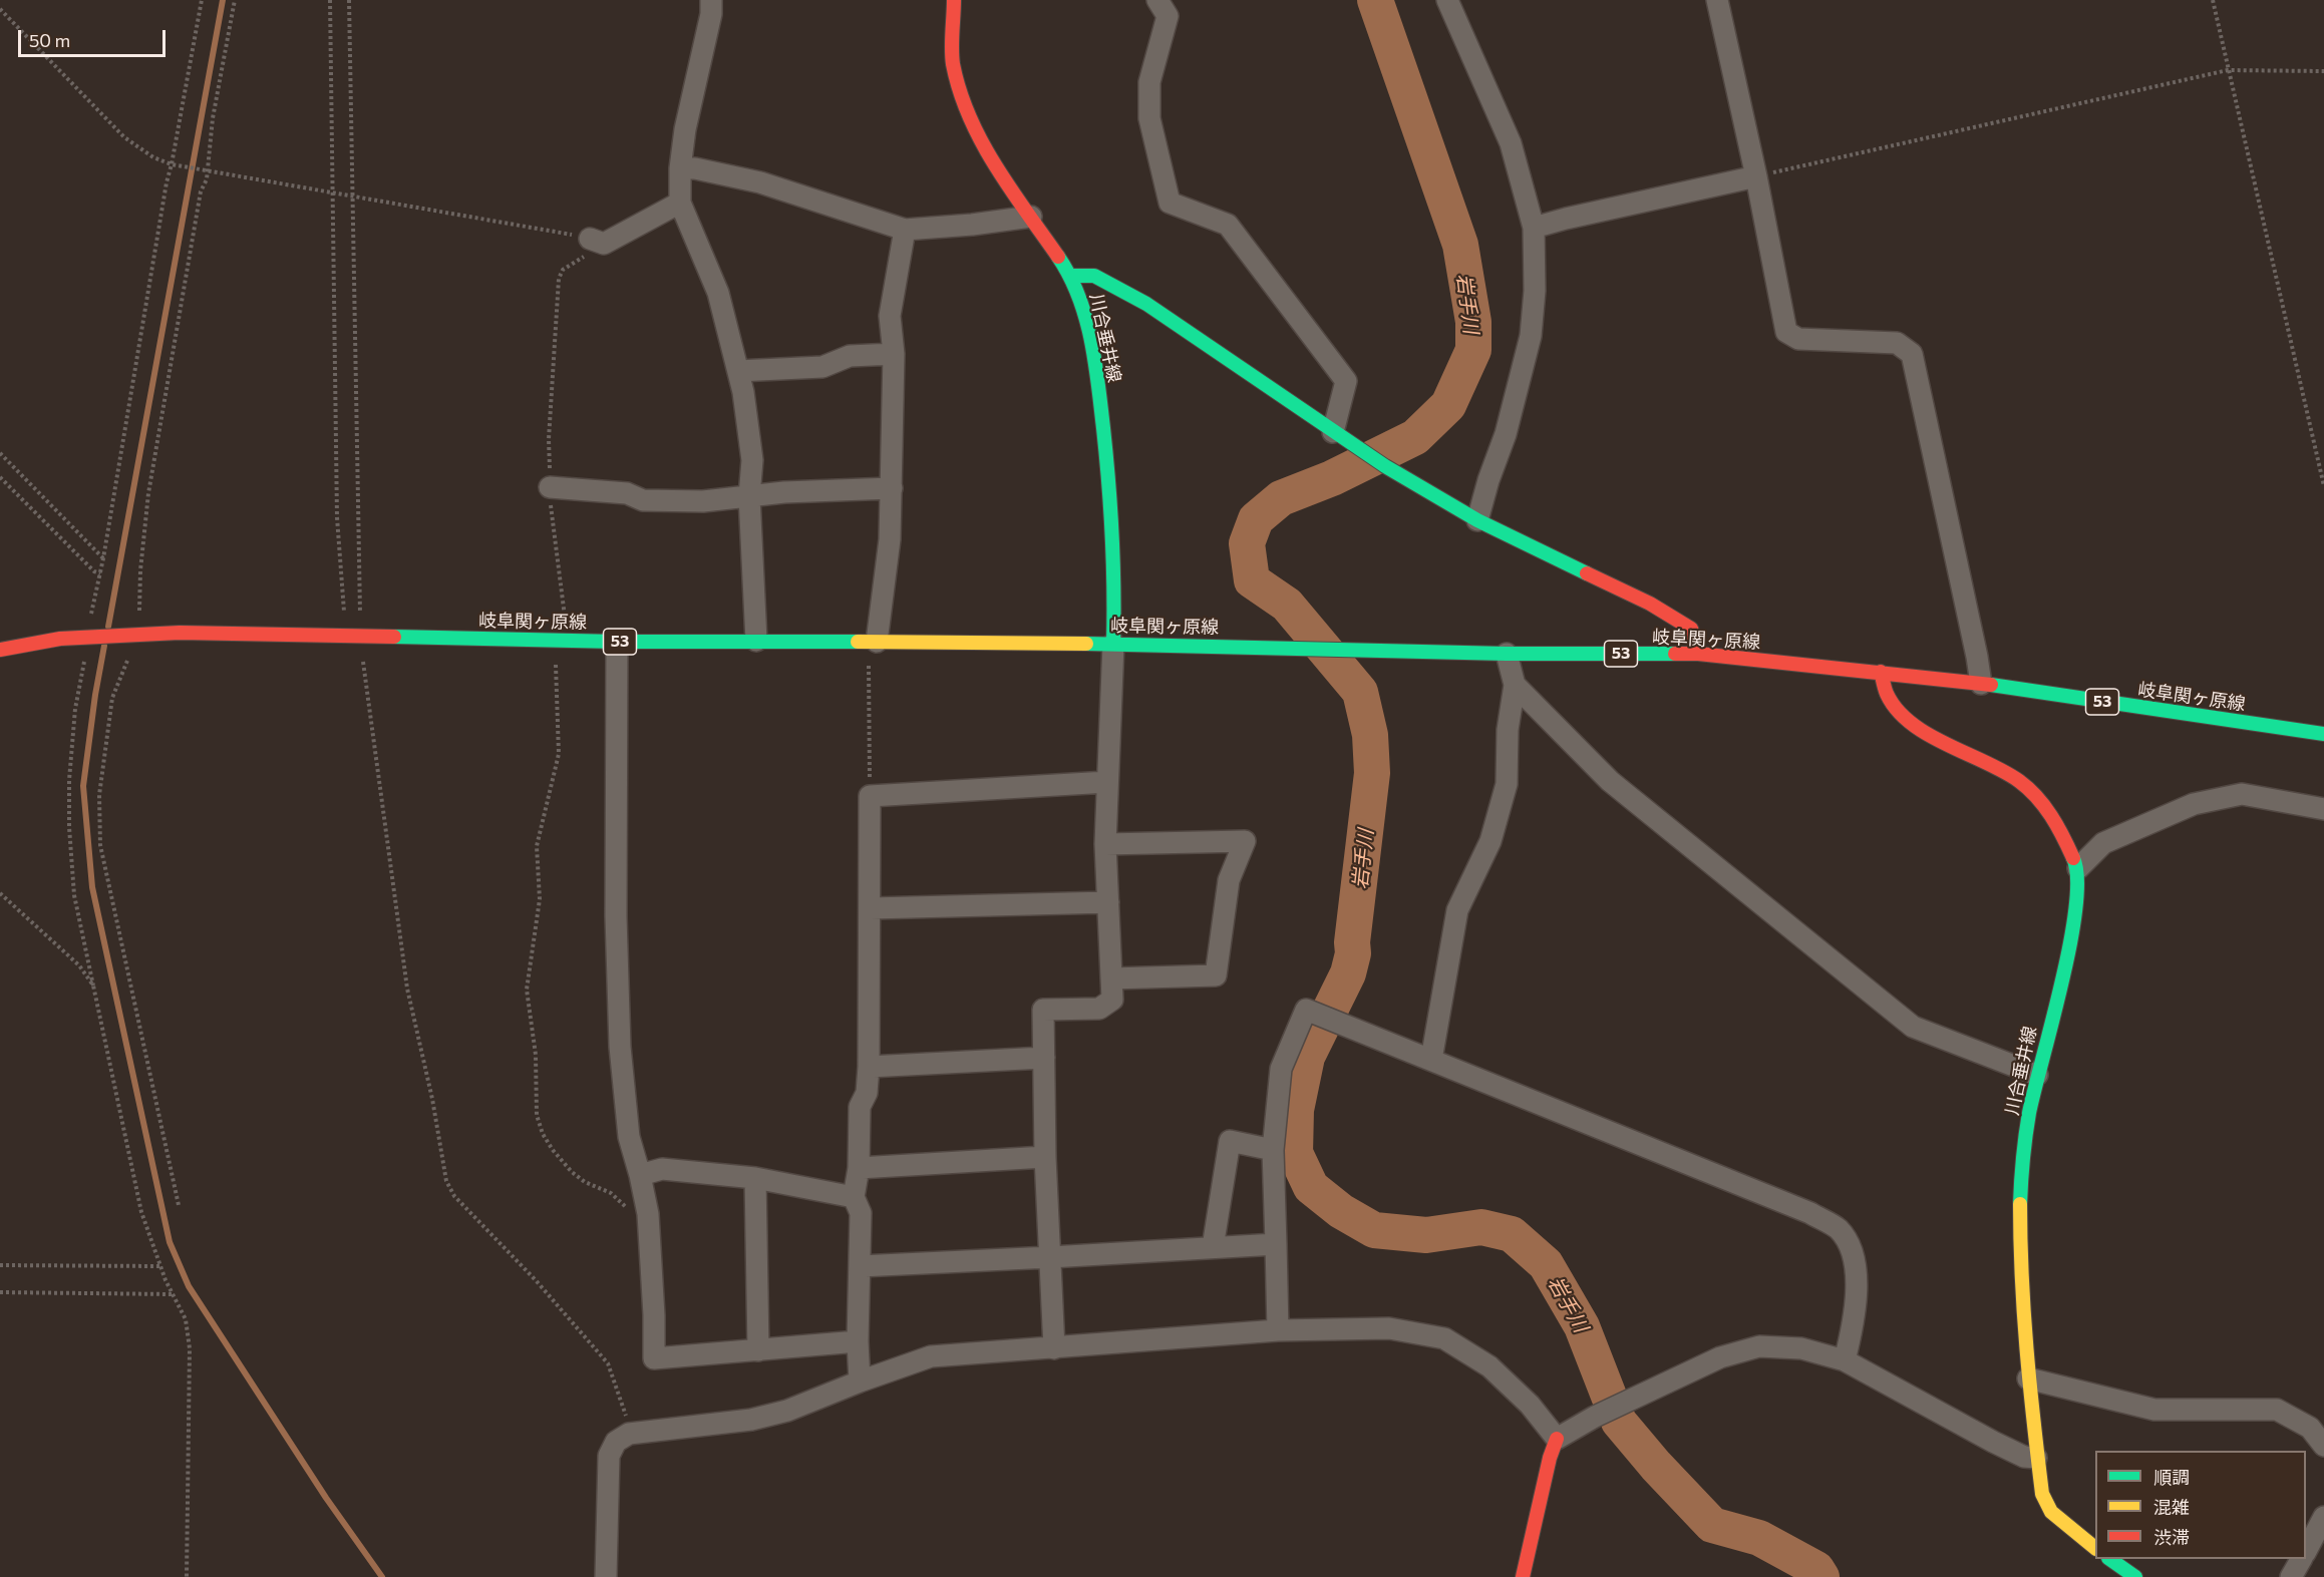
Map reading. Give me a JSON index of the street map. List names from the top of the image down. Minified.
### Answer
{"streets":{"main road":["川合垂井線","岐阜関ヶ原線","53"]},"crossings":[["川合垂井線","岐阜関ヶ原線"]],"water":["岩手川"],"legend":["順調","混雑","渋滞"],"scale_bar":"50 m"}
